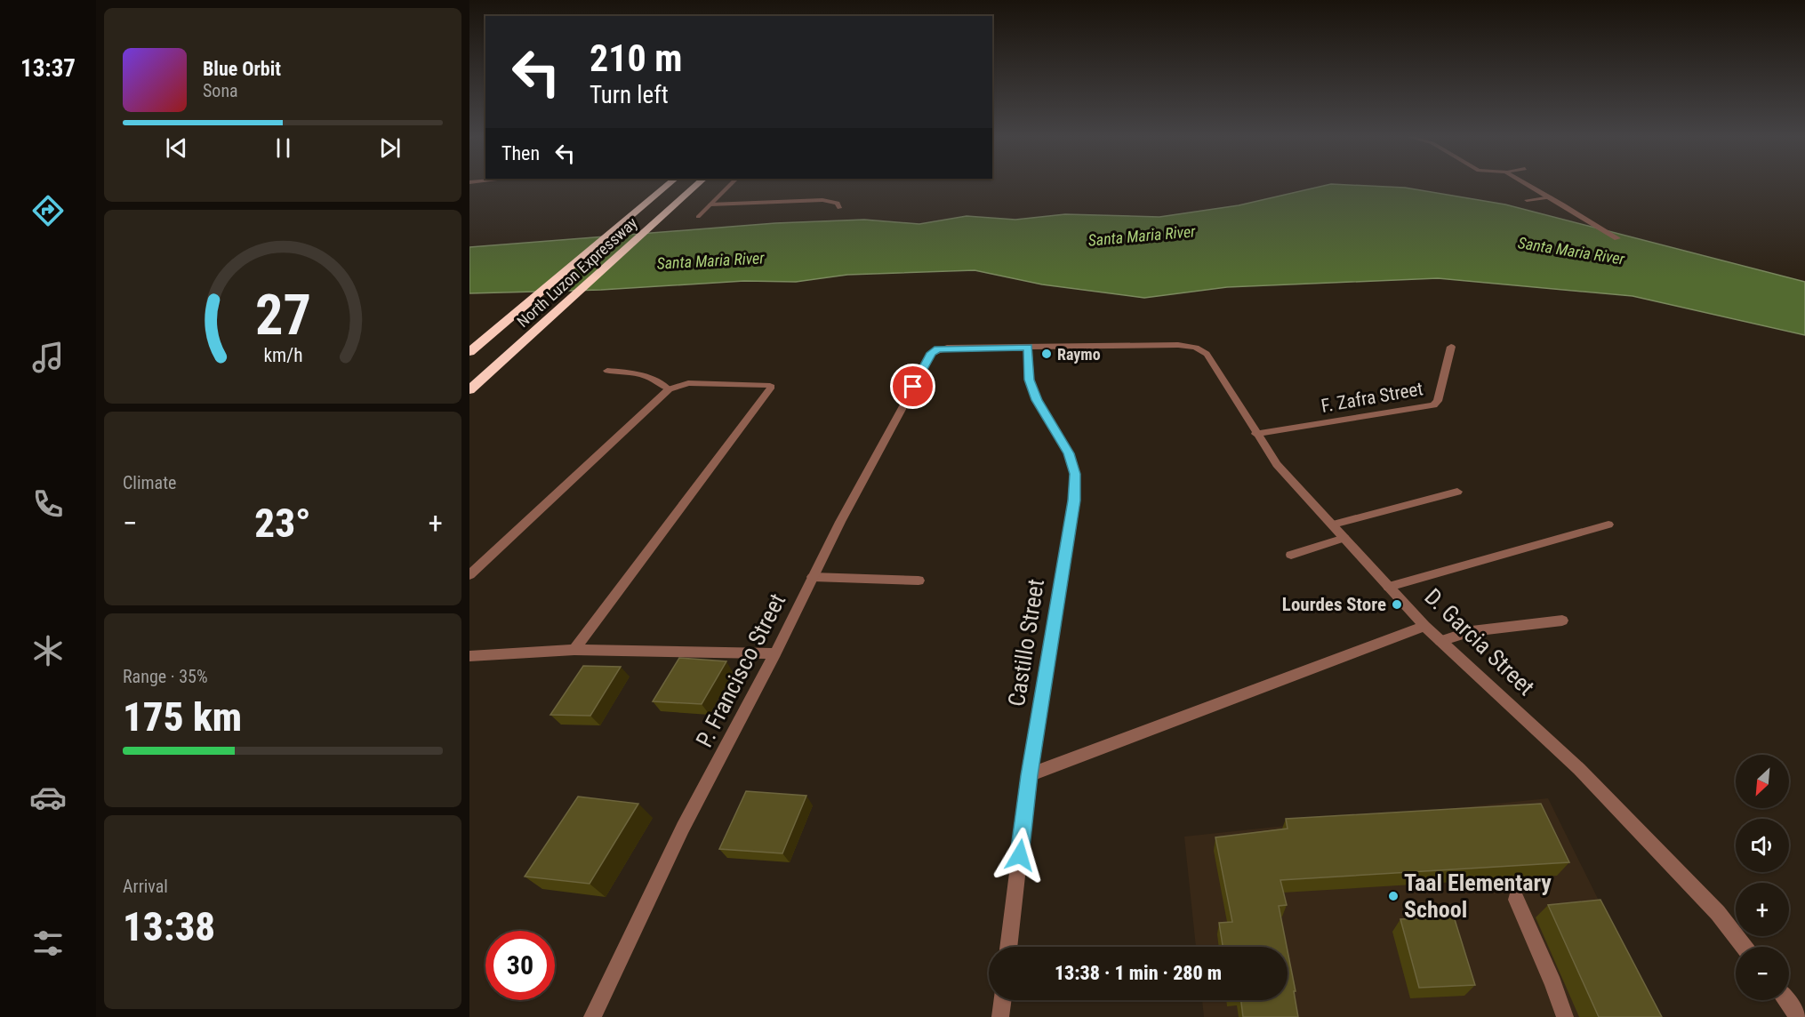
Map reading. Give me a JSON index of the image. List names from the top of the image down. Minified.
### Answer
{"streets":{"highway":["North Luzon Expressway"],"street":["F. Zafra Street","D. Garcia Street","Castillo Street","P. Francisco Street"]},"crossings":[["F. Zafra Street","D. Garcia Street"],["D. Garcia Street","Castillo Street"],["D. Garcia Street","P. Francisco Street"],["Castillo Street","P. Francisco Street"]],"water":["Santa Maria River"],"places":["Raymo","Lourdes Store","Taal Elementary School"],"north":"bottom left","page":{"tabs":"13:37","turn":["210 m","Turn left"],"song":["Blue Orbit","Sona"],"then":"Then","tile":["Climate",["Range · 35%","175 km"],["Arrival","13:38"]],"heat":["−","23°","+"],"map_buttons":["+","−"],"limit":"30","trip":"13:38 · 1 min · 280 m","gauge":["27","km/h"]}}
